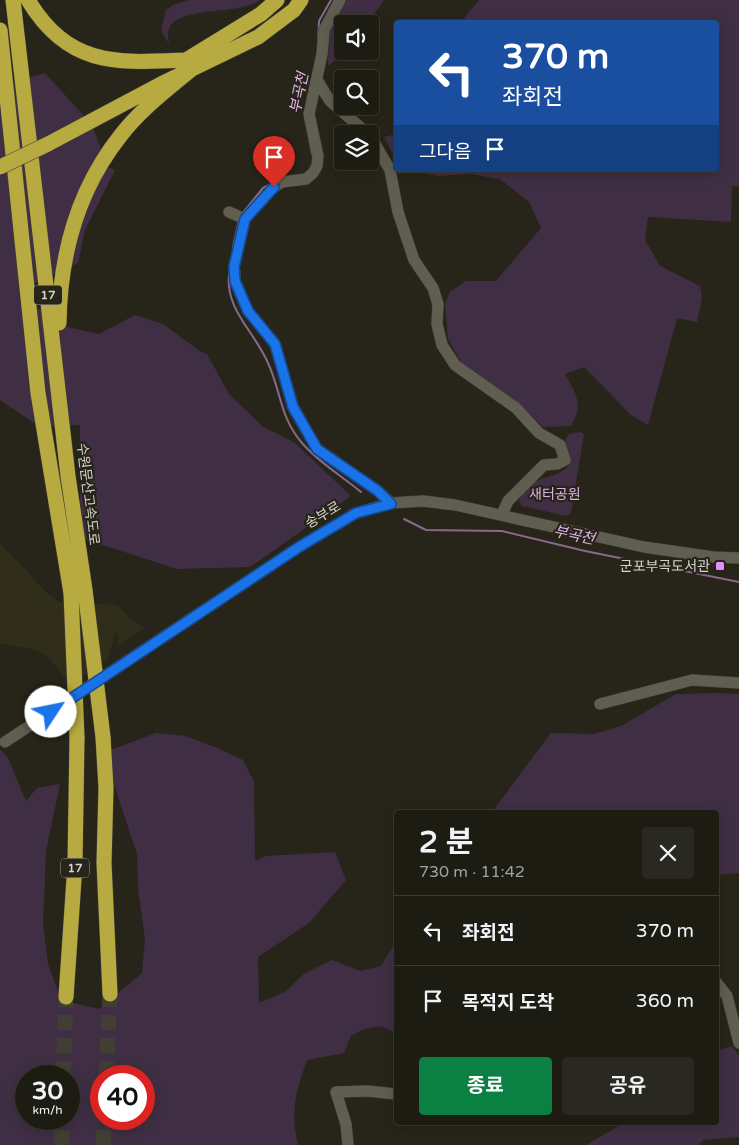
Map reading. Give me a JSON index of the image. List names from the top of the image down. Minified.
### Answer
{"streets":{"highway":["17","수원문산고속도로"],"street":["송부로"]},"water":["부곡천"],"parks":["새터공원"],"places":{"transit":["군포부곡도서관"]},"page":{"turn":["370 m","좌회전"],"then":"그다음","heading":["2 분","730 m · 11:42"],"list":[{"name":"좌회전","value":"370 m"},{"name":"목적지 도착","value":"360 m"}],"buttons":["종료","공유"],"speed":"30 km/h","limit":"40"}}
